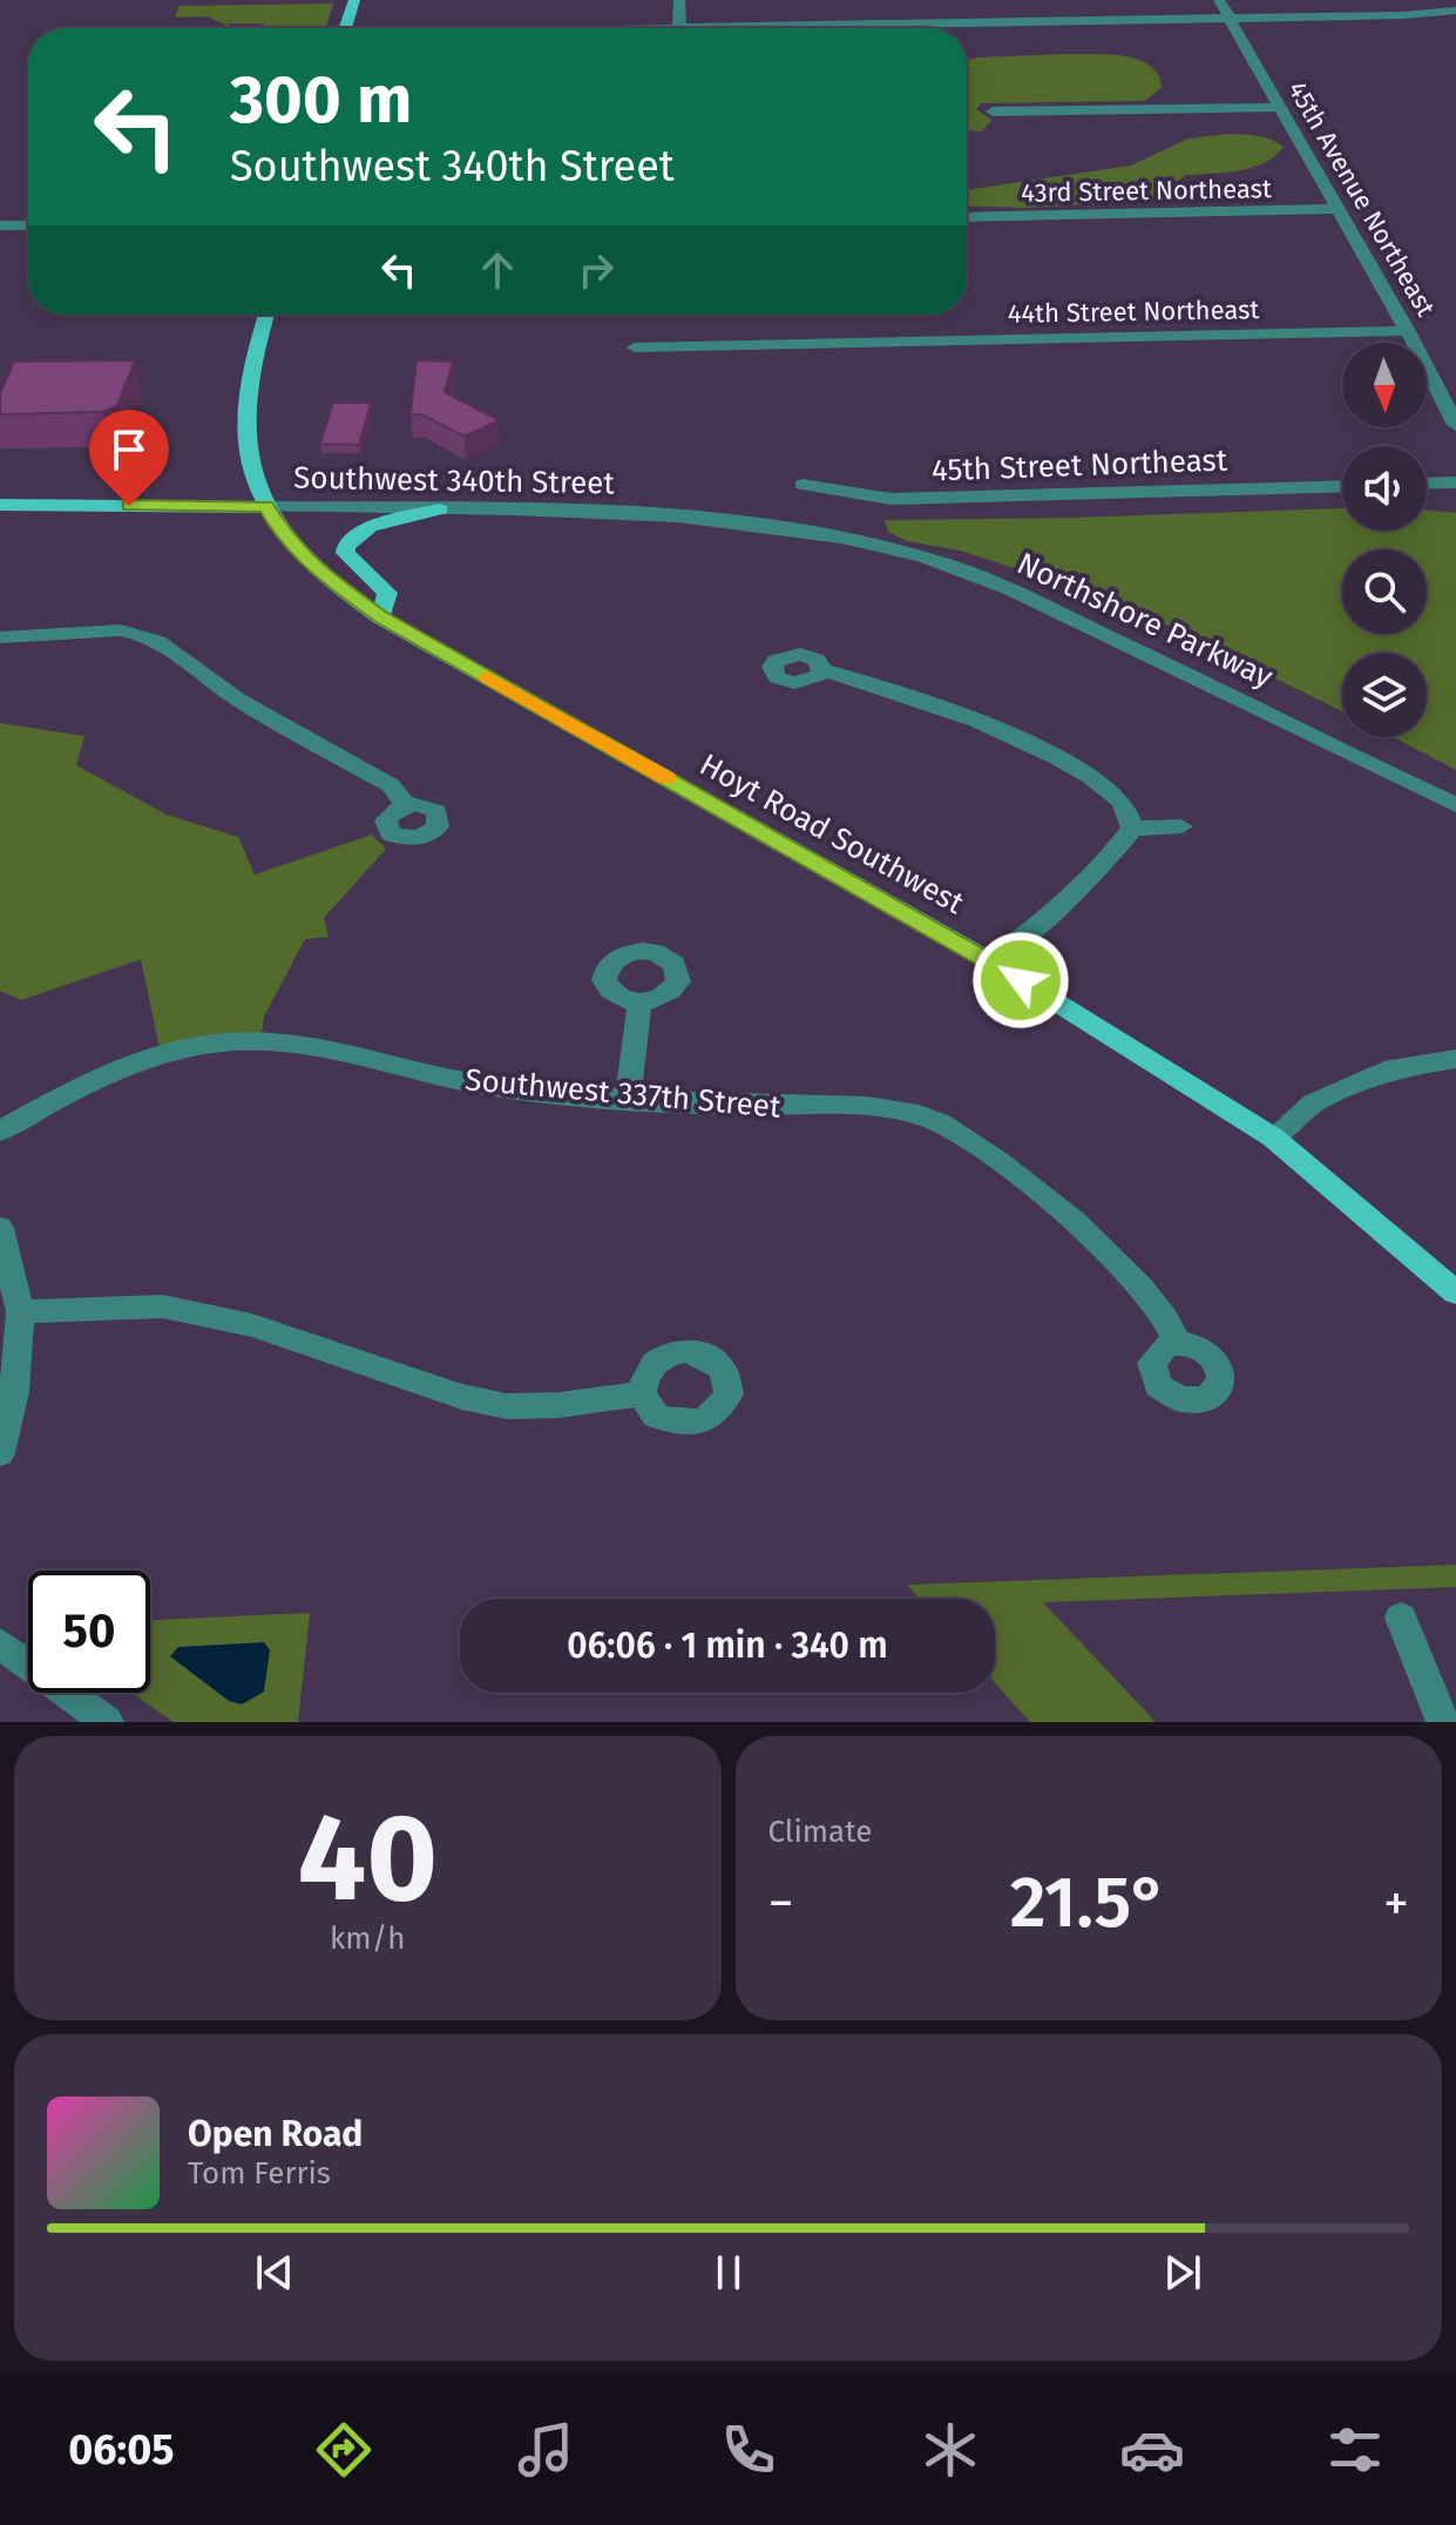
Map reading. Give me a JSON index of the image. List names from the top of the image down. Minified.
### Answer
{"streets":{"main road":["Southwest 340th Street","Hoyt Road Southwest"],"street":["43rd Street Northeast","45th Avenue Northeast","44th Street Northeast","45th Street Northeast","Northshore Parkway","Southwest 337th Street"]},"crossings":[["43rd Street Northeast","45th Avenue Northeast"],["45th Avenue Northeast","44th Street Northeast"],["Southwest 340th Street","Northshore Parkway"],["Southwest 340th Street","Hoyt Road Southwest"]],"north":"bottom","page":{"turn":["300 m","Southwest 340th Street"],"limit":"50","trip":"06:06 · 1 min · 340 m","tile":[["40","km/h"],"Climate"],"heat":["−","21.5°","+"],"song":["Open Road","Tom Ferris"],"tabs":"06:05"}}
